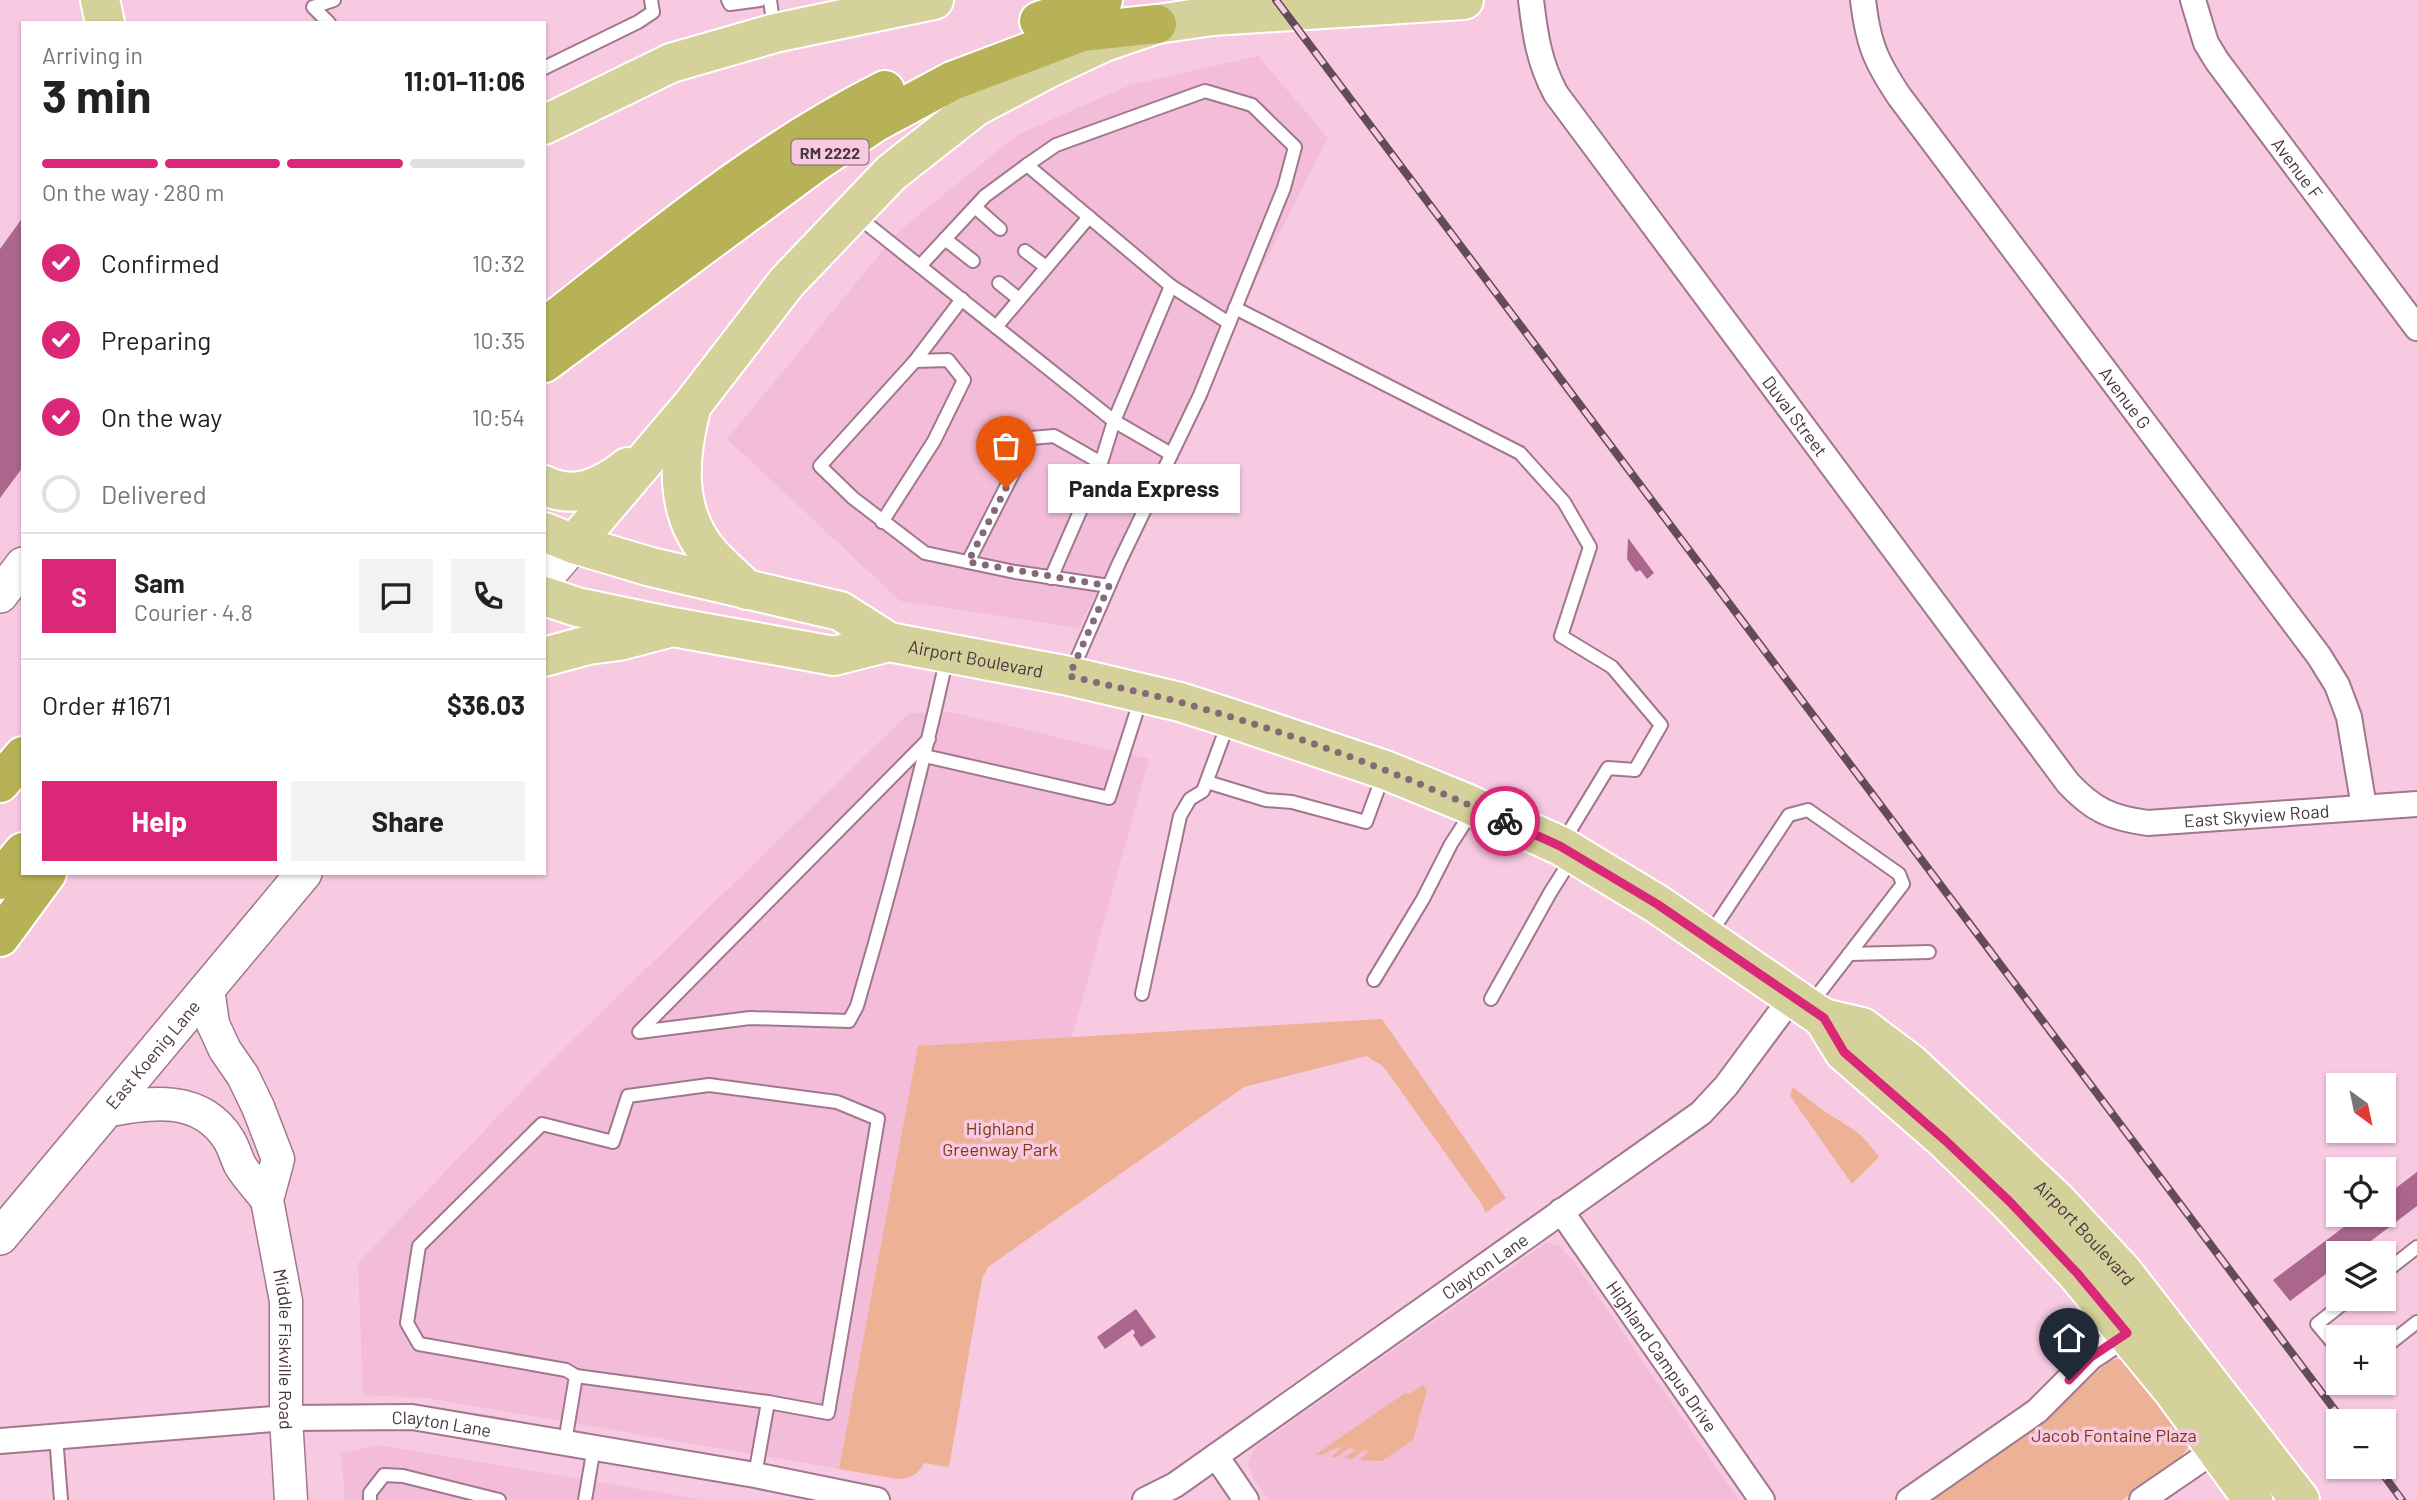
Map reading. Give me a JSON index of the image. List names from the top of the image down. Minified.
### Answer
{"streets":{"highway":["RM 2222"],"main road":["Airport Boulevard","East Koenig Lane"],"street":["Avenue F","Avenue G","Duval Street","East Skyview Road","Clayton Lane","Middle Fiskville Road","Highland Campus Drive"]},"crossings":[["Avenue G","East Skyview Road"],["Duval Street","East Skyview Road"],["Airport Boulevard","Clayton Lane"],["East Koenig Lane","Middle Fiskville Road"],["Clayton Lane","Middle Fiskville Road"],["Clayton Lane","Highland Campus Drive"]],"parks":["Highland Greenway Park","Jacob Fontaine Plaza"],"places":["Panda Express"],"north":"bottom right","page":{"heading":["3 min","Arriving in","11:01–11:06"],"panel":["Sam","Courier · 4.8","Order #1671","$36.03"],"bar":"On the way · 280 m","list":[["Confirmed","10:32"],["Preparing","10:35"],["On the way","10:54"],"Delivered"],"bubble":"Panda Express","round":"S","buttons":["Help","Share"],"map_buttons":["+","−"]}}
